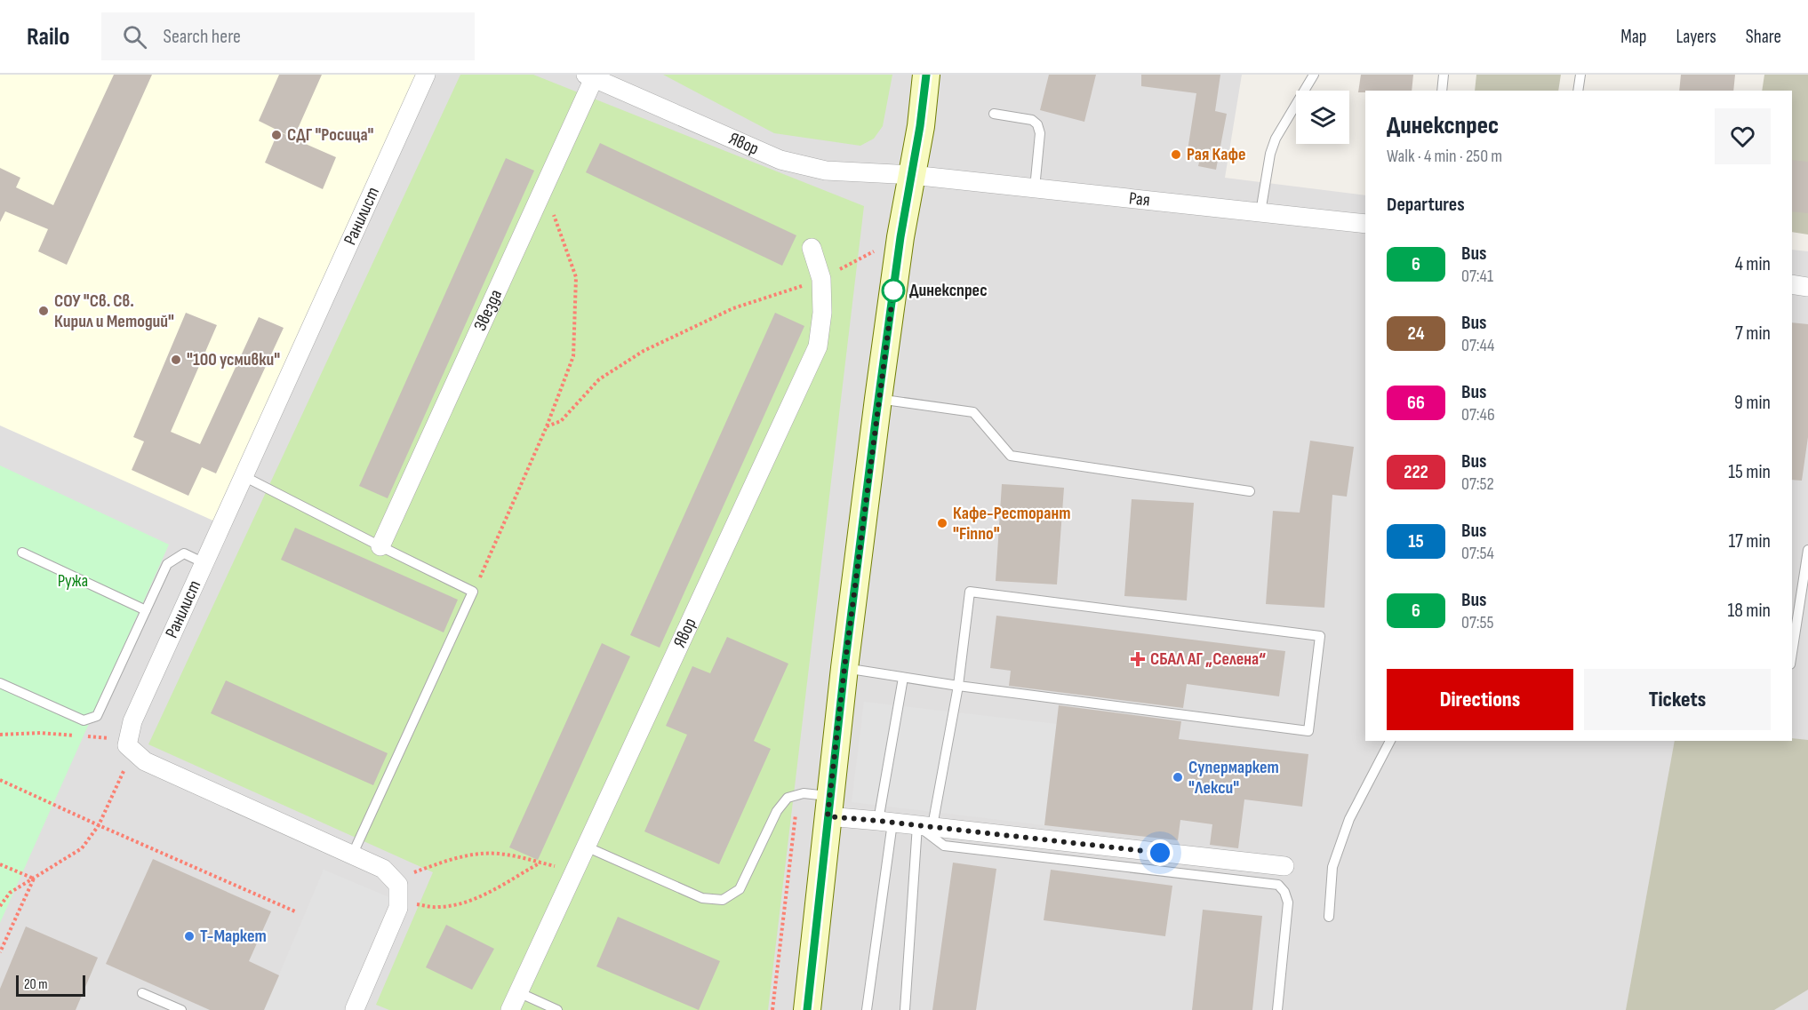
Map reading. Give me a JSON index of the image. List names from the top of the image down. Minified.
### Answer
{"streets":{"street":["Явор","Рая","Ранилист","Звезда"]},"crossings":[["Явор","Рая"],["Явор","Звезда"]],"parks":["Ружа"],"places":{"other":["СДГ \"Росица\"","Рая Кафе","Динекспрес","СОУ \"Св. Св. Кирил и Методий\"","\"100 усмивки\"","Кафе-Ресторант \"Finno\"","Супермаркет \"Лекси\"","Т-Маркет"],"health":["СБАЛ АГ „Селена“"]},"lines":["bus line 6"],"scale_bar":"20 m","page":{"header":"Railo","search":"Search here","nav":["Map","Layers","Share"],"heading":[["Динекспрес","Walk · 4 min · 250 m"],"Departures"],"list":[{"mark":"6","name":"Bus","note":"07:41","value":"4 min"},{"mark":"24","name":"Bus","note":"07:44","value":"7 min"},{"mark":"66","name":"Bus","note":"07:46","value":"9 min"},{"mark":"222","name":"Bus","note":"07:52","value":"15 min"},{"mark":"15","name":"Bus","note":"07:54","value":"17 min"},{"mark":"6","name":"Bus","note":"07:55","value":"18 min"}],"buttons":["Directions","Tickets"],"scale":"20 m"}}
